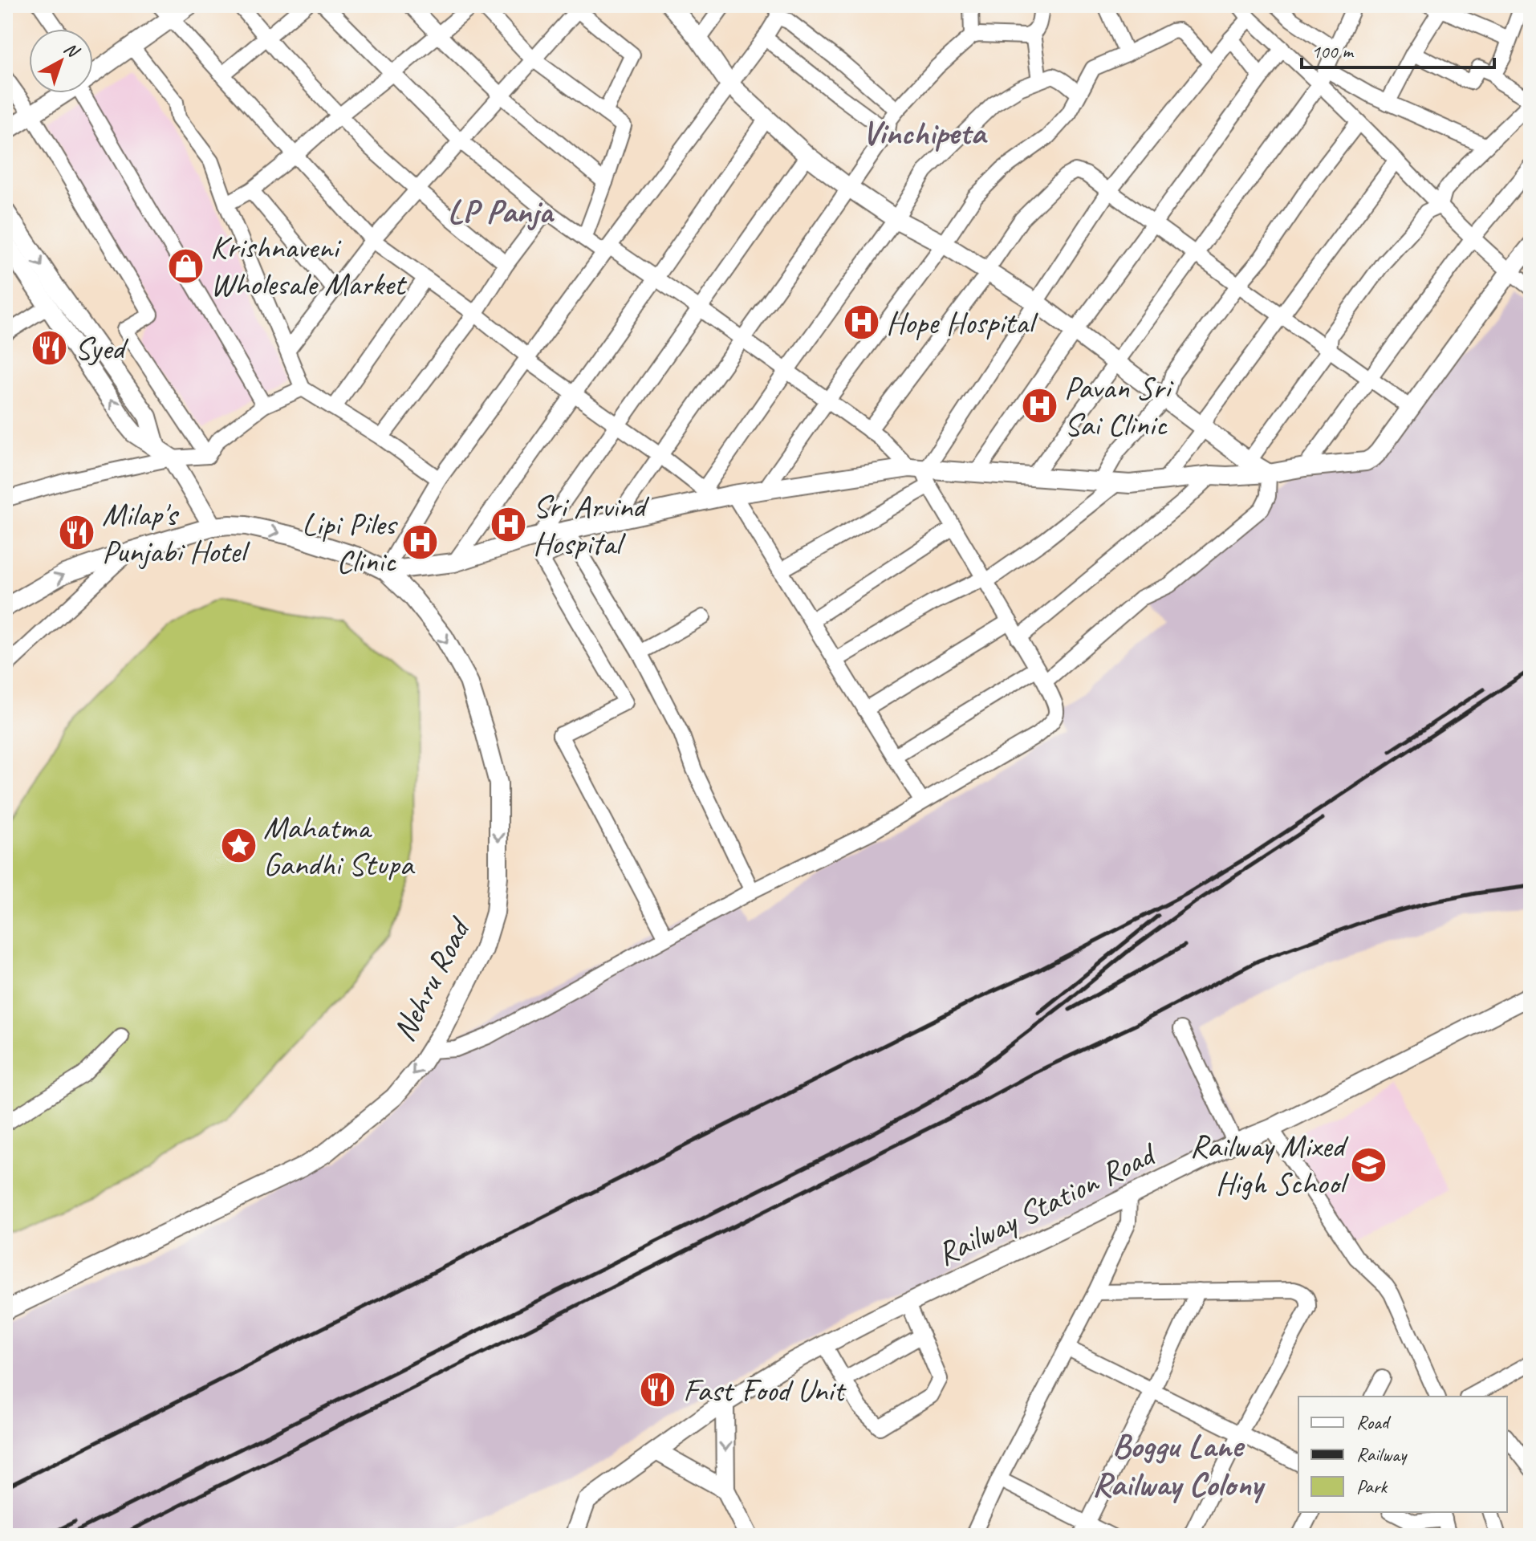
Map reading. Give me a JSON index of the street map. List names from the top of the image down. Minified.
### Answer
{"streets":{"street":["Nehru Road","Railway Station Road"]},"districts":["Vinchipeta","LP Panja","Boggu Lane Railway Colony"],"places":{"shop":["Krishnaveni Wholesale Market"],"hospital":["Hope Hospital","Pavan Sri Sai Clinic","Sri Arvind Hospital","Lipi Piles Clinic"],"restaurant":["Syed","Milap's Punjabi Hotel","Fast Food Unit"],"place":["Mahatma Gandhi Stupa"],"school or university":["Railway Mixed High School"]},"legend":["Road","Railway","Park"],"scale_bar":"100 m","north":"top right"}
